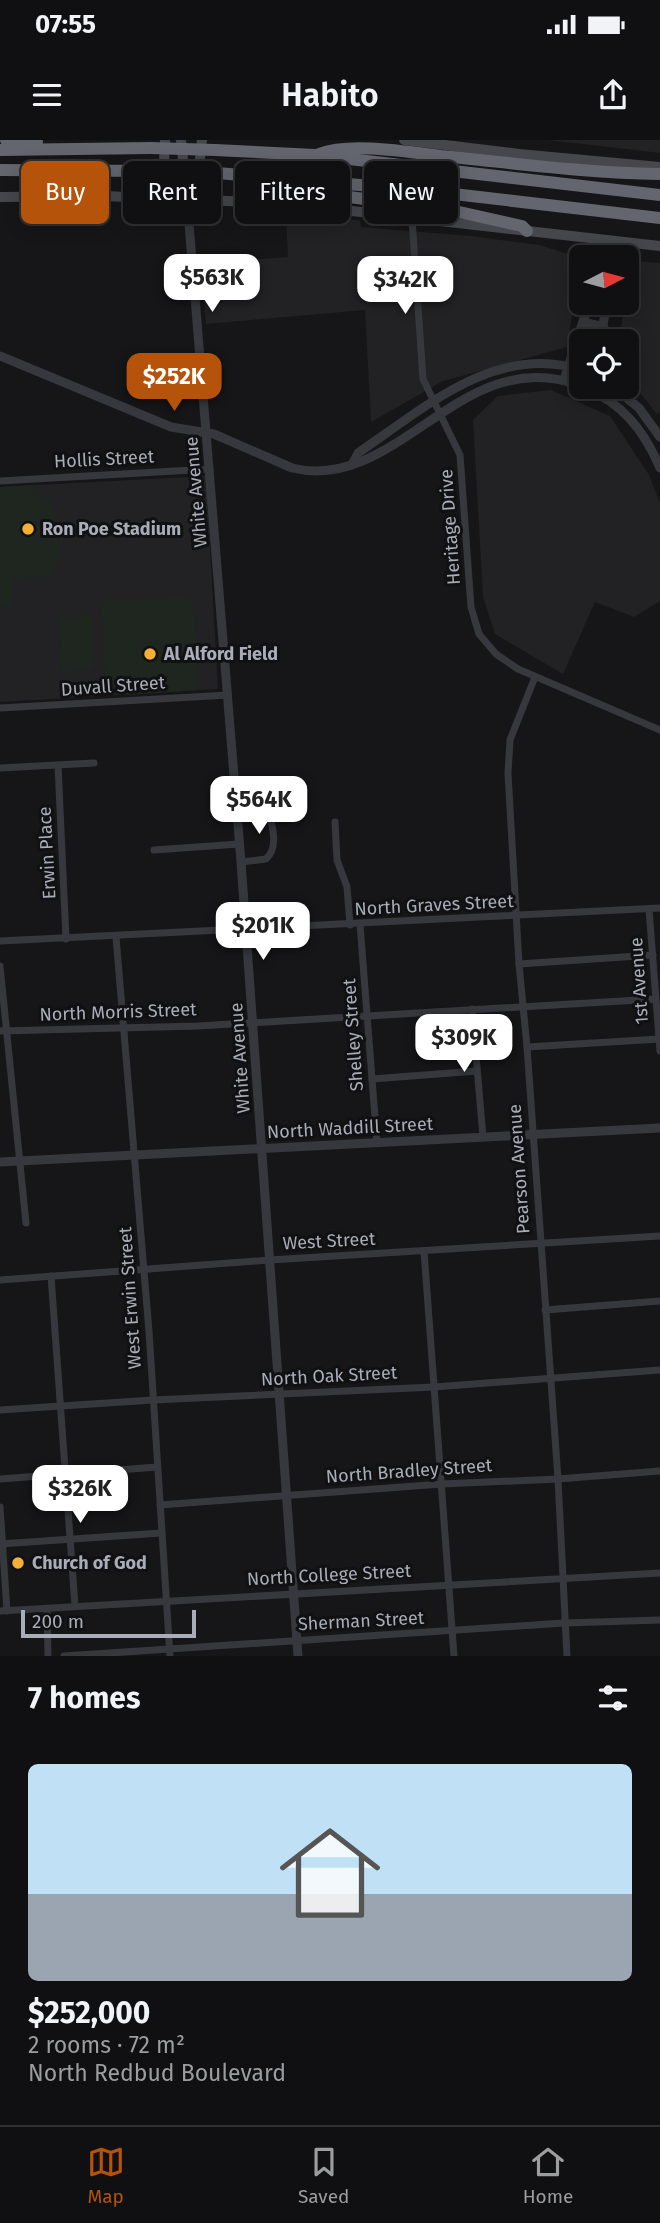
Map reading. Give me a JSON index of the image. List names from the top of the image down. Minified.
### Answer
{"streets":{"street":["Hollis Street","White Avenue","Heritage Drive","Duvall Street","Erwin Place","North Graves Street","1st Avenue","North Morris Street","Shelley Street","North Waddill Street","Pearson Avenue","West Street","West Erwin Street","North Oak Street","North Bradley Street","North College Street","Sherman Street"]},"crossings":[["Hollis Street","White Avenue"],["White Avenue","Duvall Street"],["White Avenue","North Graves Street"],["White Avenue","North Morris Street"],["White Avenue","North Waddill Street"],["White Avenue","West Street"],["White Avenue","North Oak Street"],["White Avenue","North Bradley Street"],["White Avenue","North College Street"],["White Avenue","Sherman Street"],["Heritage Drive","Pearson Avenue"],["Erwin Place","North Graves Street"],["North Graves Street","1st Avenue"],["North Graves Street","Shelley Street"],["North Graves Street","Pearson Avenue"],["North Graves Street","West Erwin Street"],["1st Avenue","North Morris Street"],["North Morris Street","Shelley Street"],["North Morris Street","Pearson Avenue"],["North Morris Street","West Erwin Street"],["Shelley Street","North Waddill Street"],["North Waddill Street","Pearson Avenue"],["North Waddill Street","West Erwin Street"],["Pearson Avenue","West Street"],["Pearson Avenue","North Oak Street"],["Pearson Avenue","North Bradley Street"],["Pearson Avenue","North College Street"],["Pearson Avenue","Sherman Street"],["West Street","West Erwin Street"],["West Erwin Street","North Oak Street"],["West Erwin Street","North Bradley Street"],["West Erwin Street","North College Street"],["West Erwin Street","Sherman Street"]],"places":["Ron Poe Stadium","Al Alford Field","Church of God"],"scale_bar":"200 m","north":"right","page":{"status":"07:55","header":"Habito","chip":["Buy","Rent","Filters","New"],"price":["$563K","$342K","$252K","$564K","$201K","$309K","$326K"],"scale":"200 m","heading":"7 homes","list":[{"name":"$252,000","note":"2 rooms · 72 m² · North Redbud Boulevard"}],"tabs":["Map","Saved","Home"]}}
